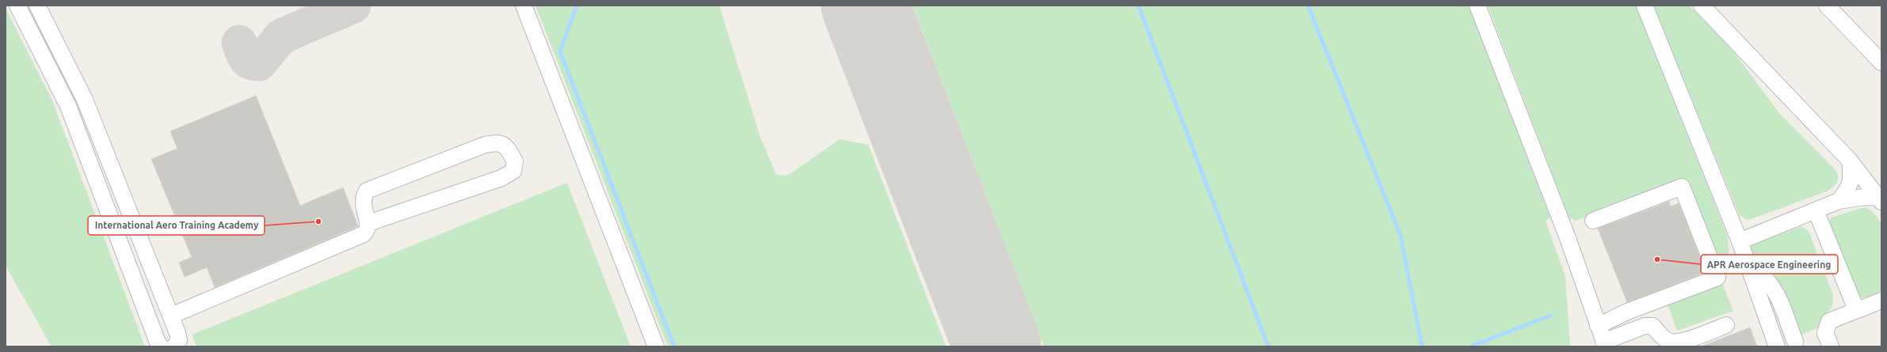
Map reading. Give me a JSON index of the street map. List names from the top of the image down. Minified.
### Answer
{"places":["International Aero Training Academy","APR Aerospace Engineering"]}
